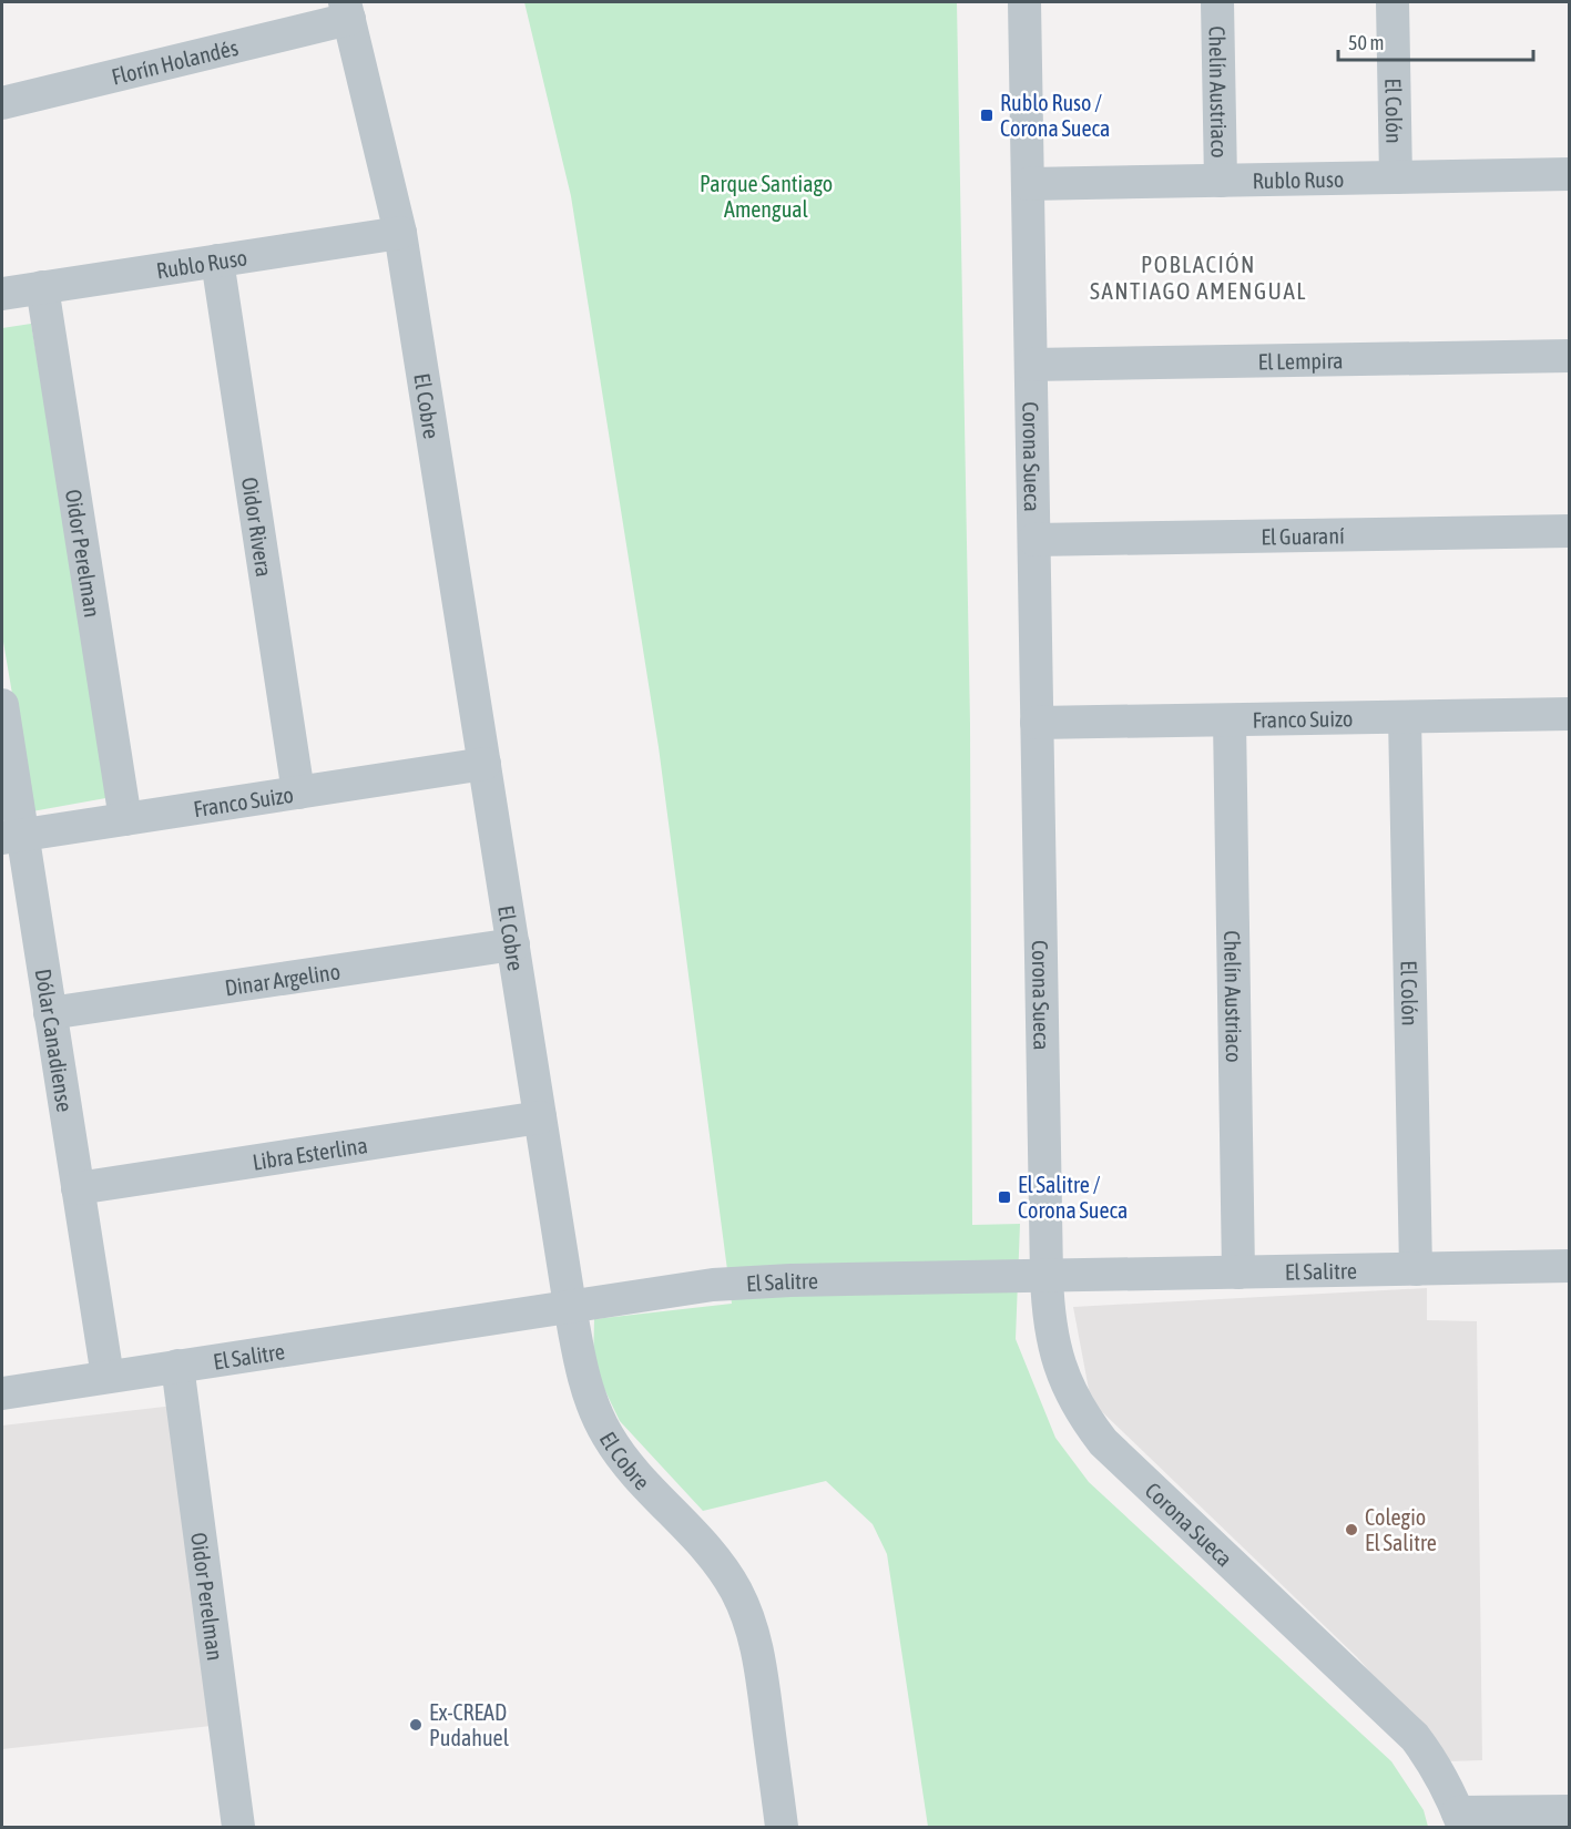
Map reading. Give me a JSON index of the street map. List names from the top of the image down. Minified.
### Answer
{"streets":{"street":["Florín Holandés","Chelín Austriaco","El Colón","Rublo Ruso","El Lempira","El Cobre","Corona Sueca","Oidor Rivera","El Guaraní","Oidor Perelman","Franco Suizo","Dinar Argelino","Dólar Canadiense","Libra Esterlina","El Salitre"]},"crossings":[["Florín Holandés","El Cobre"],["Chelín Austriaco","Rublo Ruso"],["Chelín Austriaco","Franco Suizo"],["Chelín Austriaco","El Salitre"],["El Colón","Rublo Ruso"],["El Colón","Franco Suizo"],["El Colón","El Salitre"],["Rublo Ruso","El Cobre"],["Rublo Ruso","Corona Sueca"],["Rublo Ruso","Oidor Rivera"],["Rublo Ruso","Oidor Perelman"],["El Lempira","Corona Sueca"],["El Cobre","Franco Suizo"],["El Cobre","Dinar Argelino"],["El Cobre","Libra Esterlina"],["El Cobre","El Salitre"],["Corona Sueca","El Guaraní"],["Corona Sueca","Franco Suizo"],["Corona Sueca","El Salitre"],["Oidor Rivera","Franco Suizo"],["Oidor Perelman","Franco Suizo"],["Oidor Perelman","El Salitre"],["Franco Suizo","Dólar Canadiense"],["Dinar Argelino","Dólar Canadiense"],["Dólar Canadiense","Libra Esterlina"],["Dólar Canadiense","El Salitre"]],"districts":["POBLACIÓN SANTIAGO AMENGUAL"],"parks":["Parque Santiago Amengual"],"places":{"transit":["Rublo Ruso / Corona Sueca","El Salitre / Corona Sueca"],"other":["Colegio El Salitre","Ex-CREAD Pudahuel"]},"scale_bar":"50 m"}
